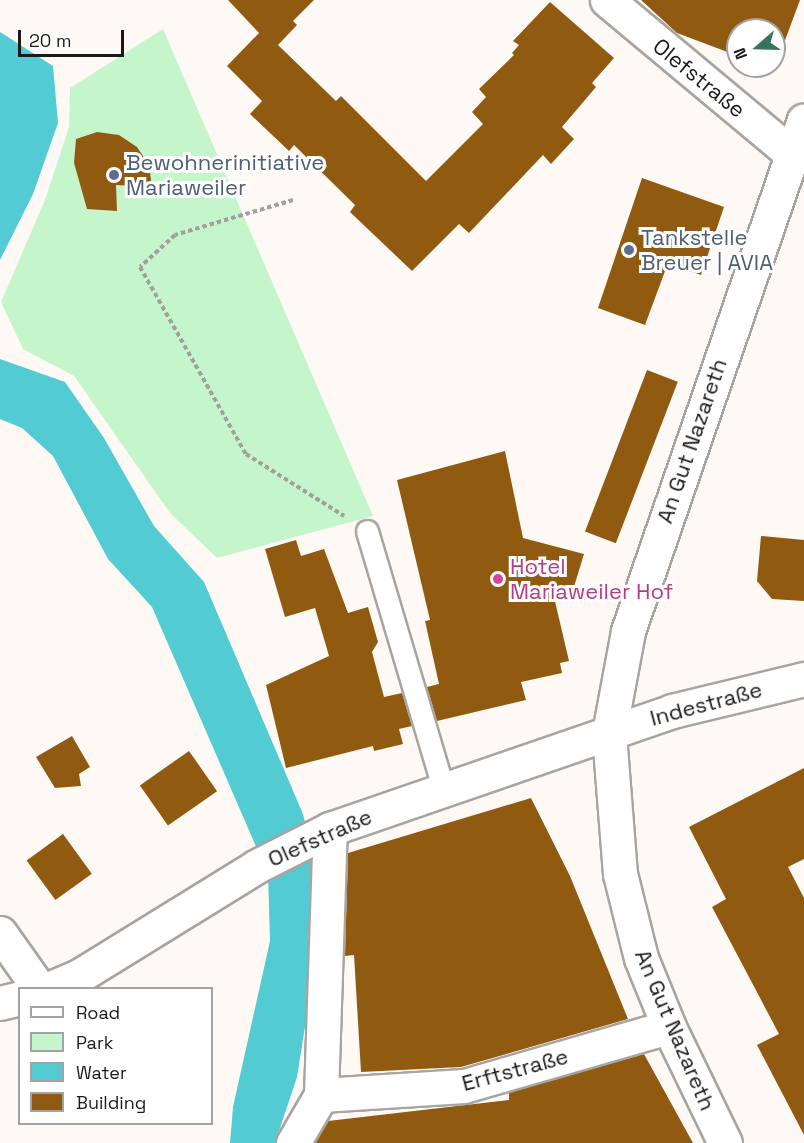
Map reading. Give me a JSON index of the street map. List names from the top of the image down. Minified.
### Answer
{"streets":{"street":["Olefstraße","An Gut Nazareth","Indestraße","Erftstraße"]},"crossings":[["Olefstraße","An Gut Nazareth"],["Olefstraße","Indestraße"],["An Gut Nazareth","Indestraße"],["An Gut Nazareth","Erftstraße"]],"places":["Bewohnerinitiative Mariaweiler","Tankstelle Breuer | AVIA","Hotel Mariaweiler Hof"],"legend":["Road","Park","Water","Building"],"scale_bar":"20 m","north":"left"}
